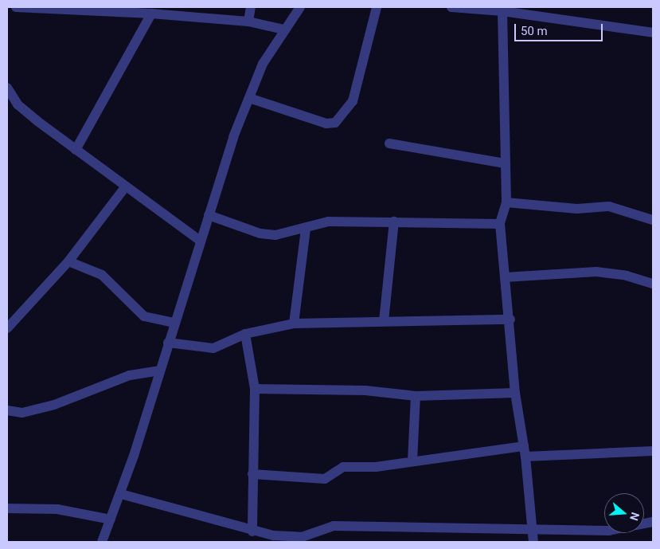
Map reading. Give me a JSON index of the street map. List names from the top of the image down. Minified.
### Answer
{"scale_bar":"50 m","north":"right"}
